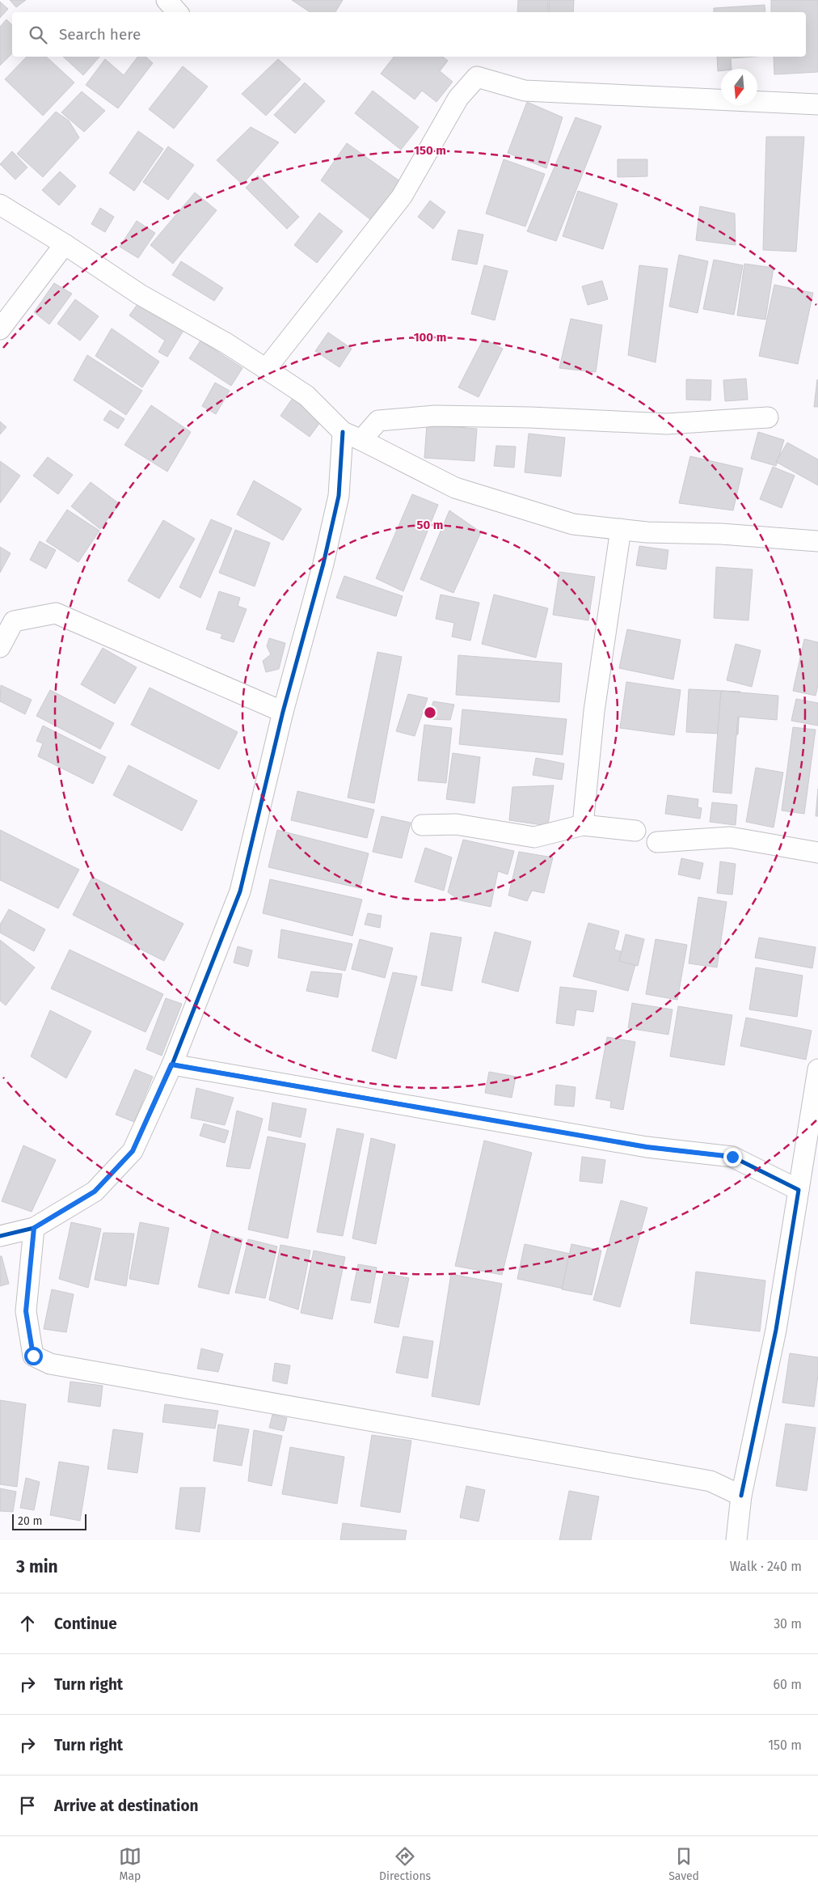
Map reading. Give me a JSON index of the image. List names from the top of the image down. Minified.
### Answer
{"scale_bar":"20 m","north":"bottom","page":{"search":"Search here","scale":"20 m","heading":["3 min","Walk · 240 m"],"list":[["Continue","30 m"],["Turn right","60 m"],["Turn right","150 m"],"Arrive at destination"],"nav":["Map","Directions","Saved"]},"rings":["150 m","100 m","50 m"]}
